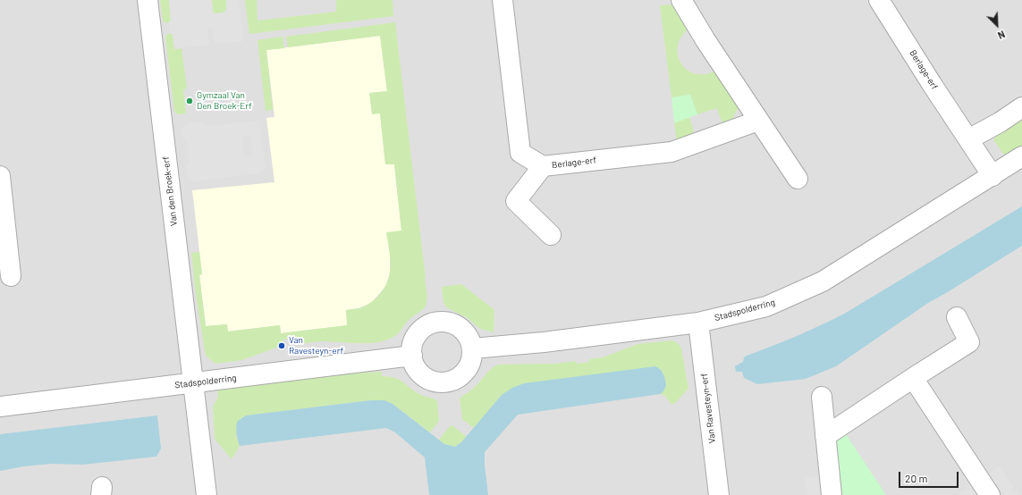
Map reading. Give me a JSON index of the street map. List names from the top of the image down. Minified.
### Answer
{"streets":{"street":["Berlage-erf","Van den Broek-erf","Stadspolderring","Van Ravesteyn-erf"]},"crossings":[["Berlage-erf","Stadspolderring"],["Van den Broek-erf","Stadspolderring"],["Stadspolderring","Van Ravesteyn-erf"]],"places":["Gymzaal Van Den Broek-Erf","Van Ravesteyn-erf"],"scale_bar":"20 m","north":"bottom right"}
